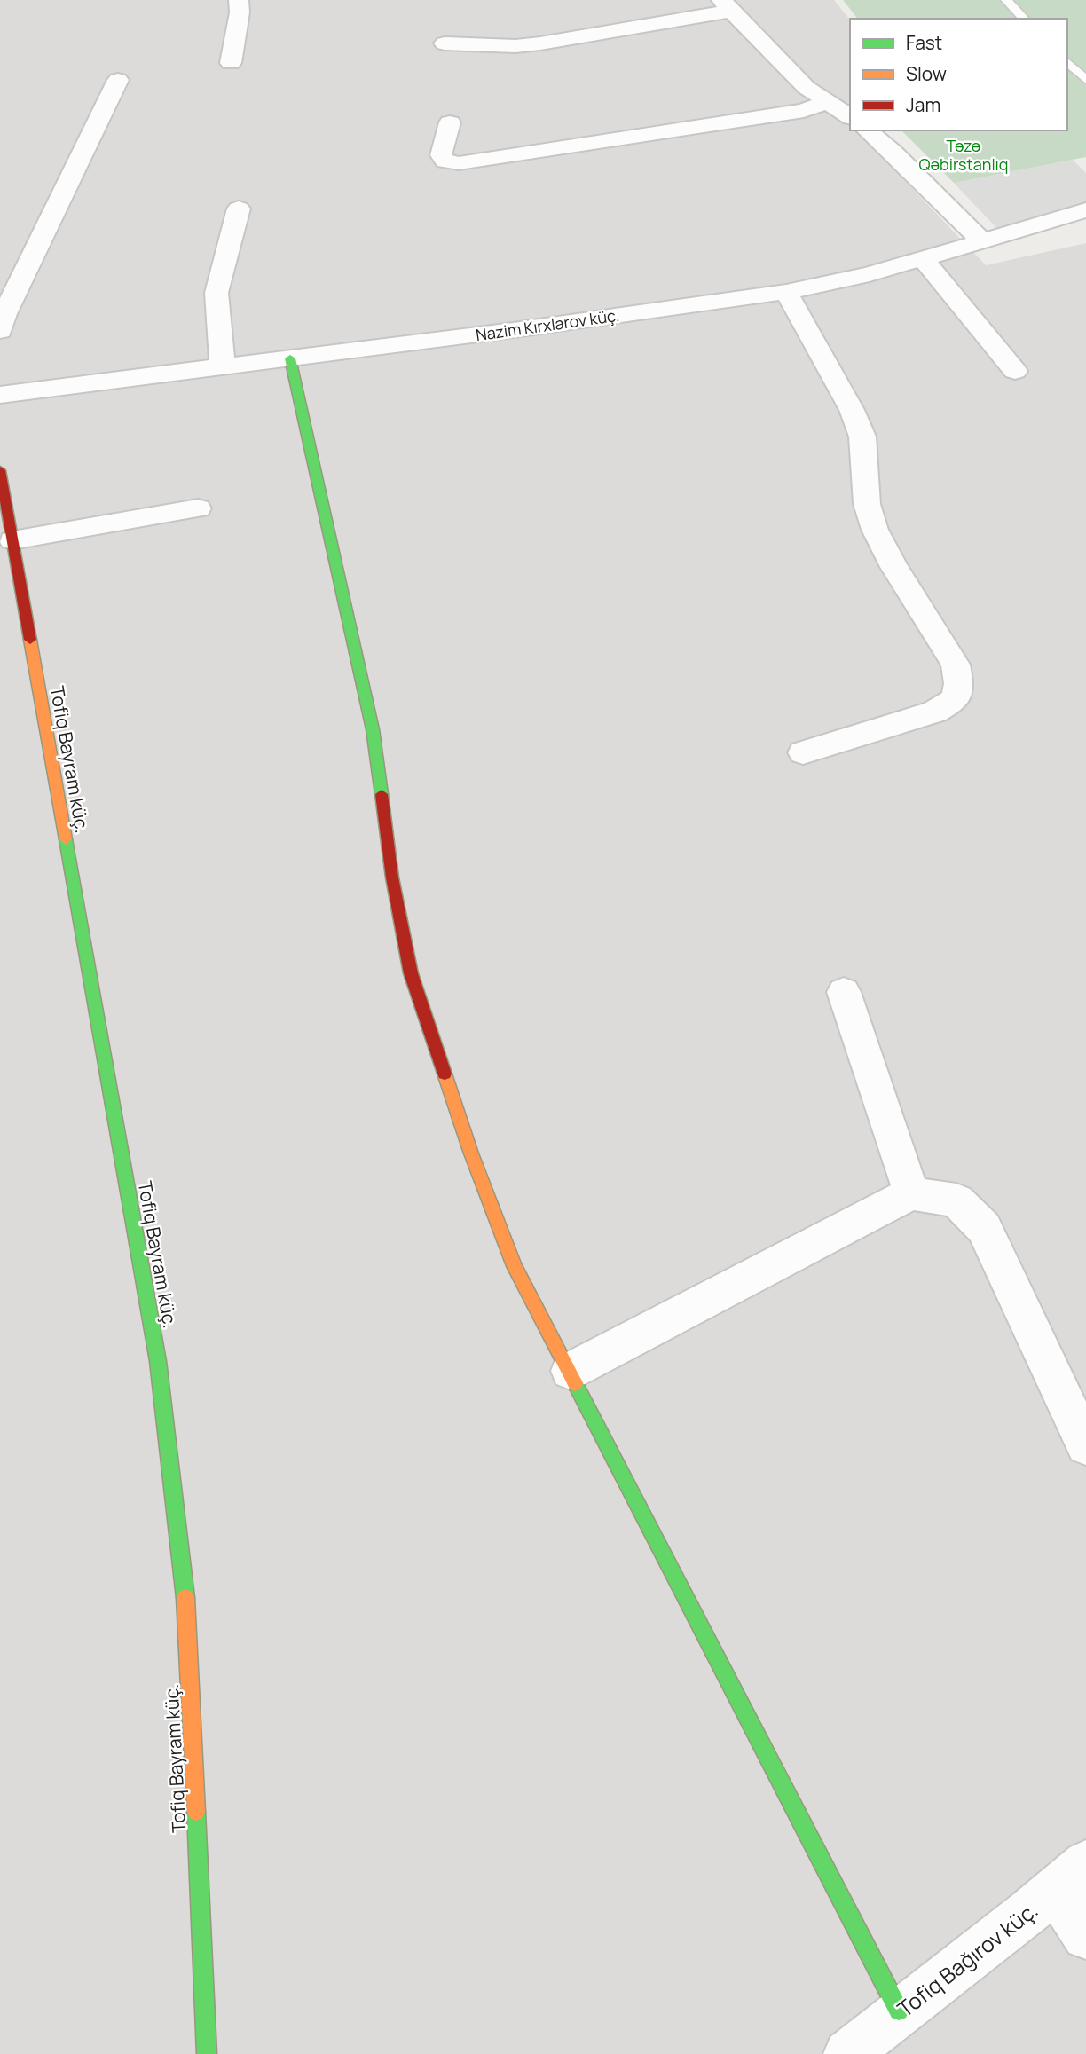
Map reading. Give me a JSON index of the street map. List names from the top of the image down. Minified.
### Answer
{"streets":{"street":["Nazim Kırxlarov küç.","Tofiq Bayram küç.","Tofiq Bağırov küç."]},"parks":["Təzə Qəbirstanlıq"],"legend":["Fast","Slow","Jam"]}
